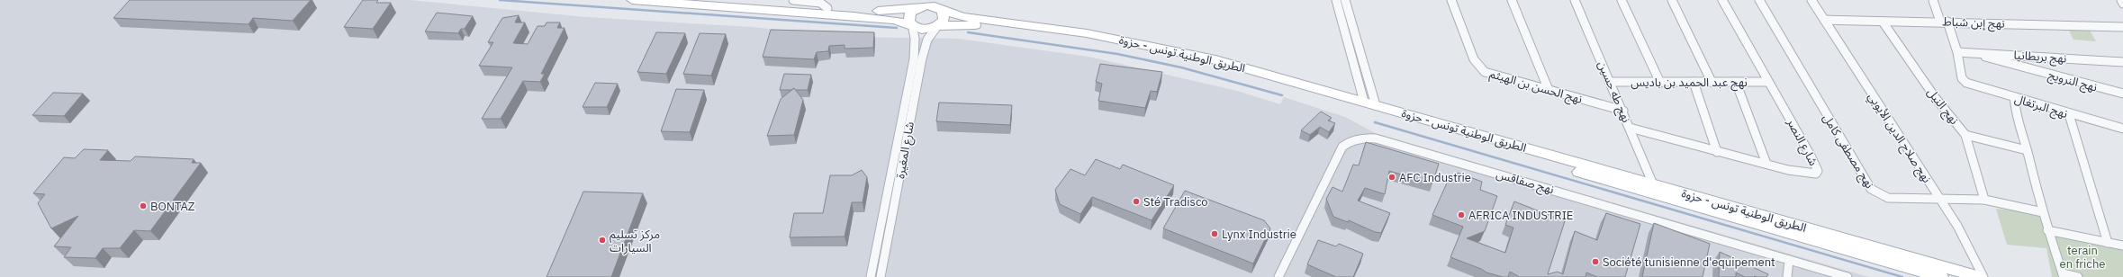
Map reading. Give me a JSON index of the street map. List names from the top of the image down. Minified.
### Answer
{"streets":{"main road":["الطريق الوطنية تونس - حزوة"],"street":["نهج إبن شباط","نهج بريطانيا","نهج النرويج","نهج عبد الحميد بن باديس","نهج الحسن بن الهيثم","نهج طه حسين","نهج النيل","نهج البرتغال","نهج صلاح الدين الأيوبي","شارع النصر","شارع المغيرة","نهج مصطفى كامل","نهج صفاقس"]},"crossings":[["نهج إبن شباط","نهج النيل"],["نهج إبن شباط","نهج صلاح الدين الأيوبي"],["الطريق الوطنية تونس - حزوة","نهج طه حسين"],["الطريق الوطنية تونس - حزوة","شارع المغيرة"],["نهج بريطانيا","نهج النرويج"],["نهج بريطانيا","نهج البرتغال"],["نهج عبد الحميد بن باديس","نهج طه حسين"],["نهج عبد الحميد بن باديس","شارع النصر"],["نهج الحسن بن الهيثم","نهج طه حسين"],["نهج طه حسين","شارع النصر"],["نهج النيل","نهج مصطفى كامل"],["نهج صلاح الدين الأيوبي","نهج مصطفى كامل"]],"parks":["terain en friche"],"places":["AFC Industrie","Sté Tradisco","BONTAZ","AFRICA INDUSTRIE","Lynx Industrie","مركز تسليم السيارات","Société tunisienne d'equipement"]}
